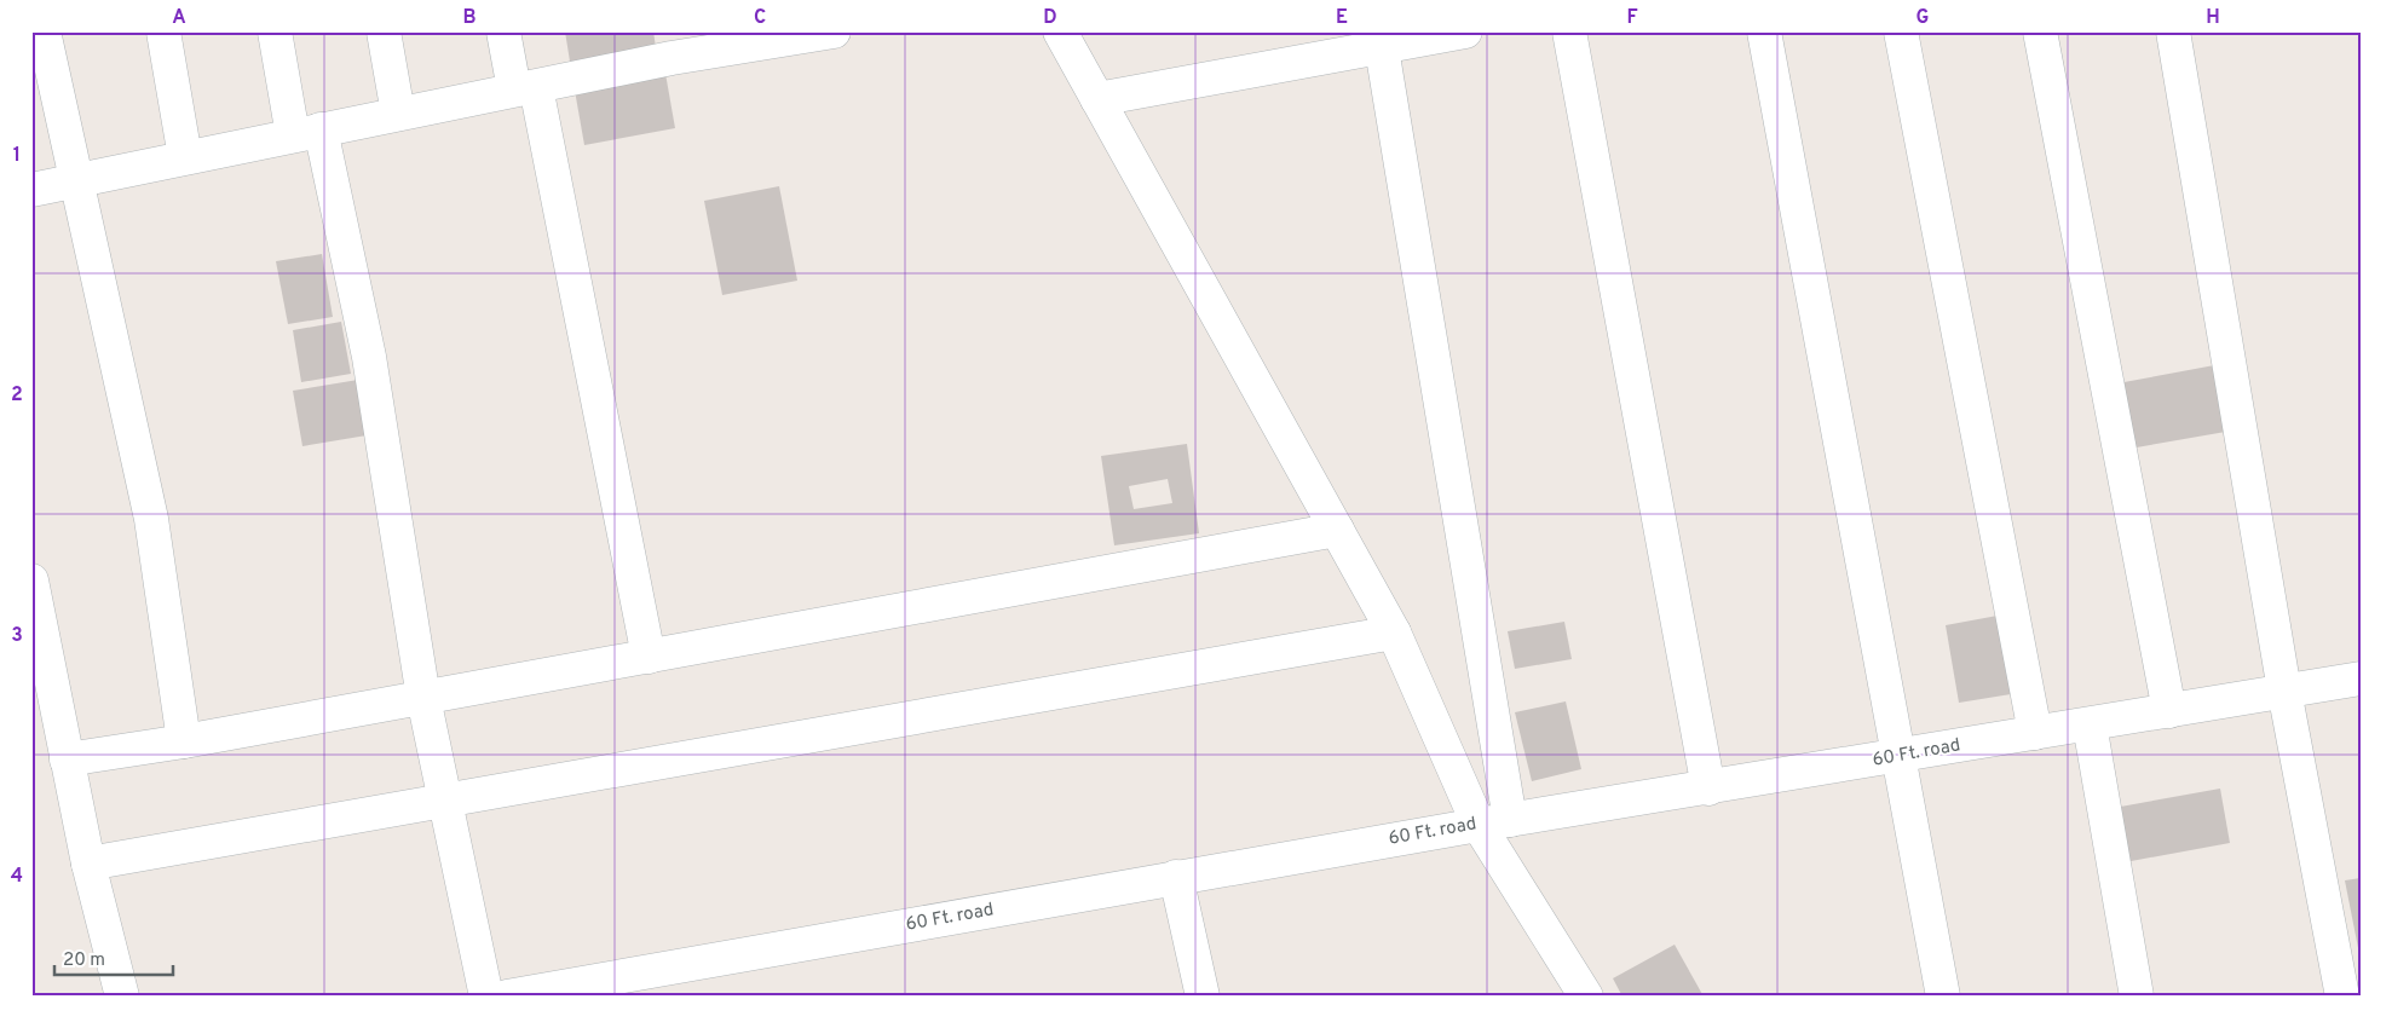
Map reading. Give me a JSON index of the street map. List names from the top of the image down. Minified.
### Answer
{"streets":{"street":["60 Ft. road"]},"scale_bar":"20 m","grid":{"columns":["A","B","C","D","E","F","G","H"],"rows":["1","2","3","4"]}}
